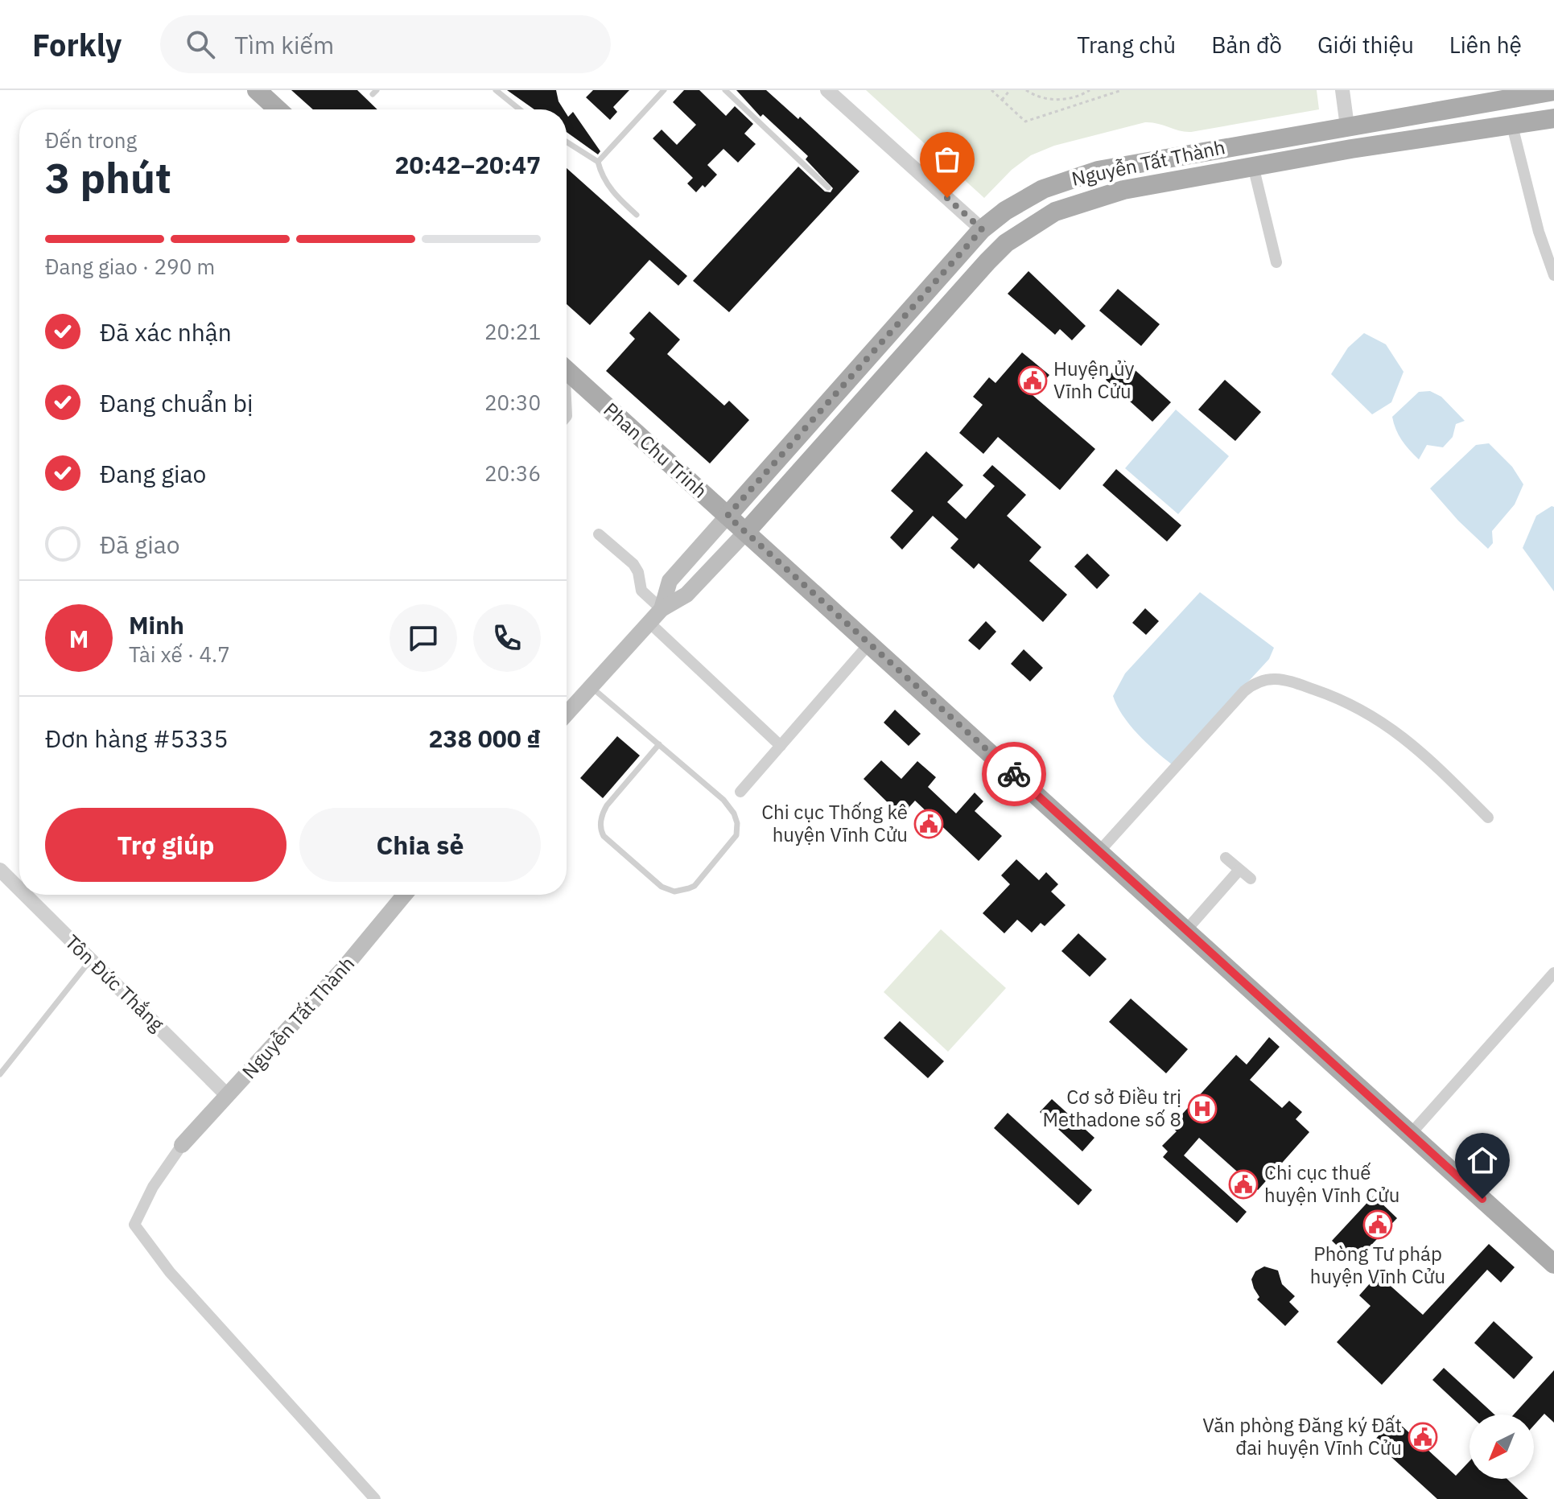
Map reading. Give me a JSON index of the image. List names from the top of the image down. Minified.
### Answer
{"streets":{"main road":["Nguyễn Tất Thành","Phan Chu Trinh"],"street":["Tôn Đức Thắng"]},"crossings":[["Nguyễn Tất Thành","Phan Chu Trinh"],["Nguyễn Tất Thành","Tôn Đức Thắng"]],"places":{"public building":["Huyện ủy Vĩnh Cửu","Chi cục Thống kê huyện Vĩnh Cửu","Chi cục thuế huyện Vĩnh Cửu","Phòng Tư pháp huyện Vĩnh Cửu","Văn phòng Đăng ký Đất đai huyện Vĩnh Cửu"],"hospital":["Cơ sở Điều trị Methadone số 8"]},"north":"bottom left","page":{"header":"Forkly","search":"Tìm kiếm","nav":["Trang chủ","Bản đồ","Giới thiệu","Liên hệ"],"heading":["3 phút","Đến trong","20:42–20:47"],"panel":["Minh","Tài xế · 4.7","Đơn hàng #5335","238 000 ₫"],"bar":"Đang giao · 290 m","list":[["Đã xác nhận","20:21"],["Đang chuẩn bị","20:30"],["Đang giao","20:36"],"Đã giao"],"round":"M","buttons":["Trợ giúp","Chia sẻ"]}}
